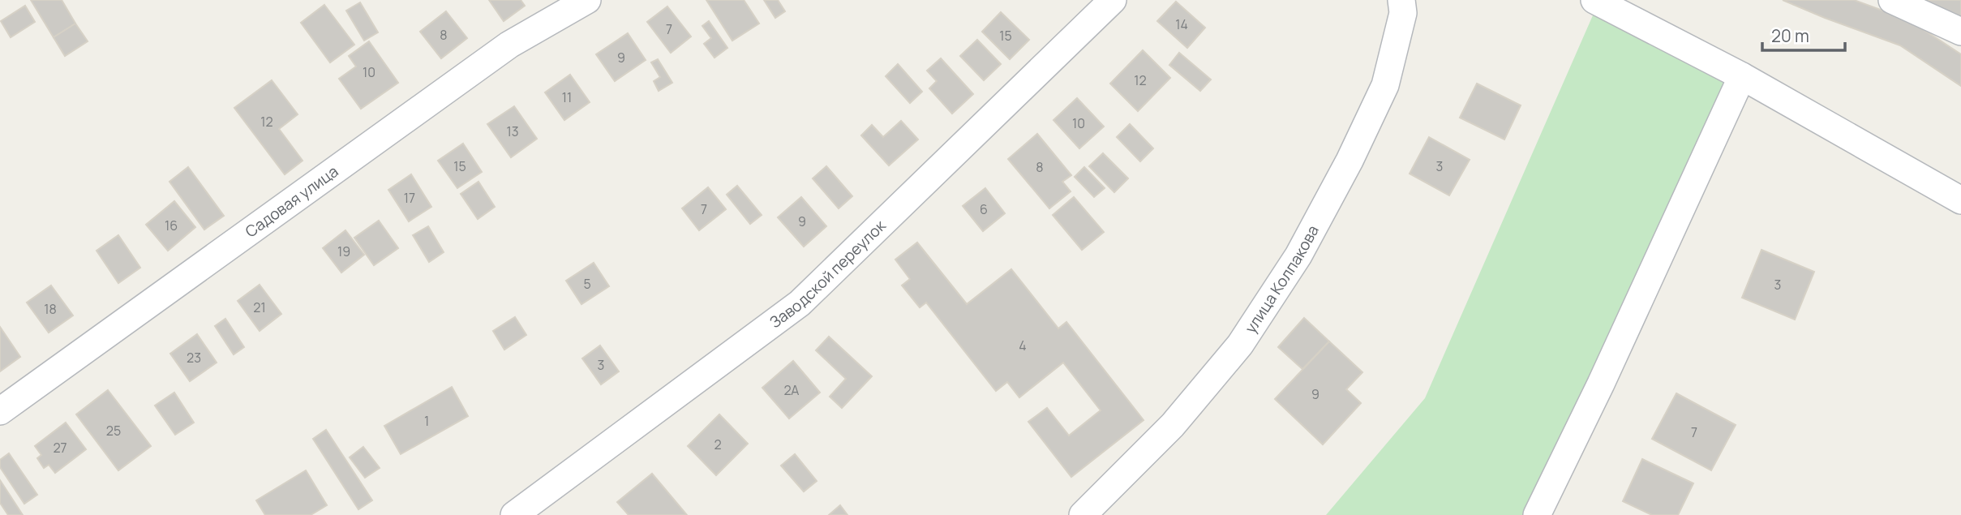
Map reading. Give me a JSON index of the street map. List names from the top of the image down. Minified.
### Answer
{"streets":{"street":["Садовая улица","Заводской переулок","улица Колпакова"]},"house_numbers":["14","7","8","15","9","10","12","11","12","10","13","15","3","8","17","7","6","9","16","19","5","3","21","18","4","23","3","2А","9","1","25","7","2","27"],"scale_bar":"20 m"}
